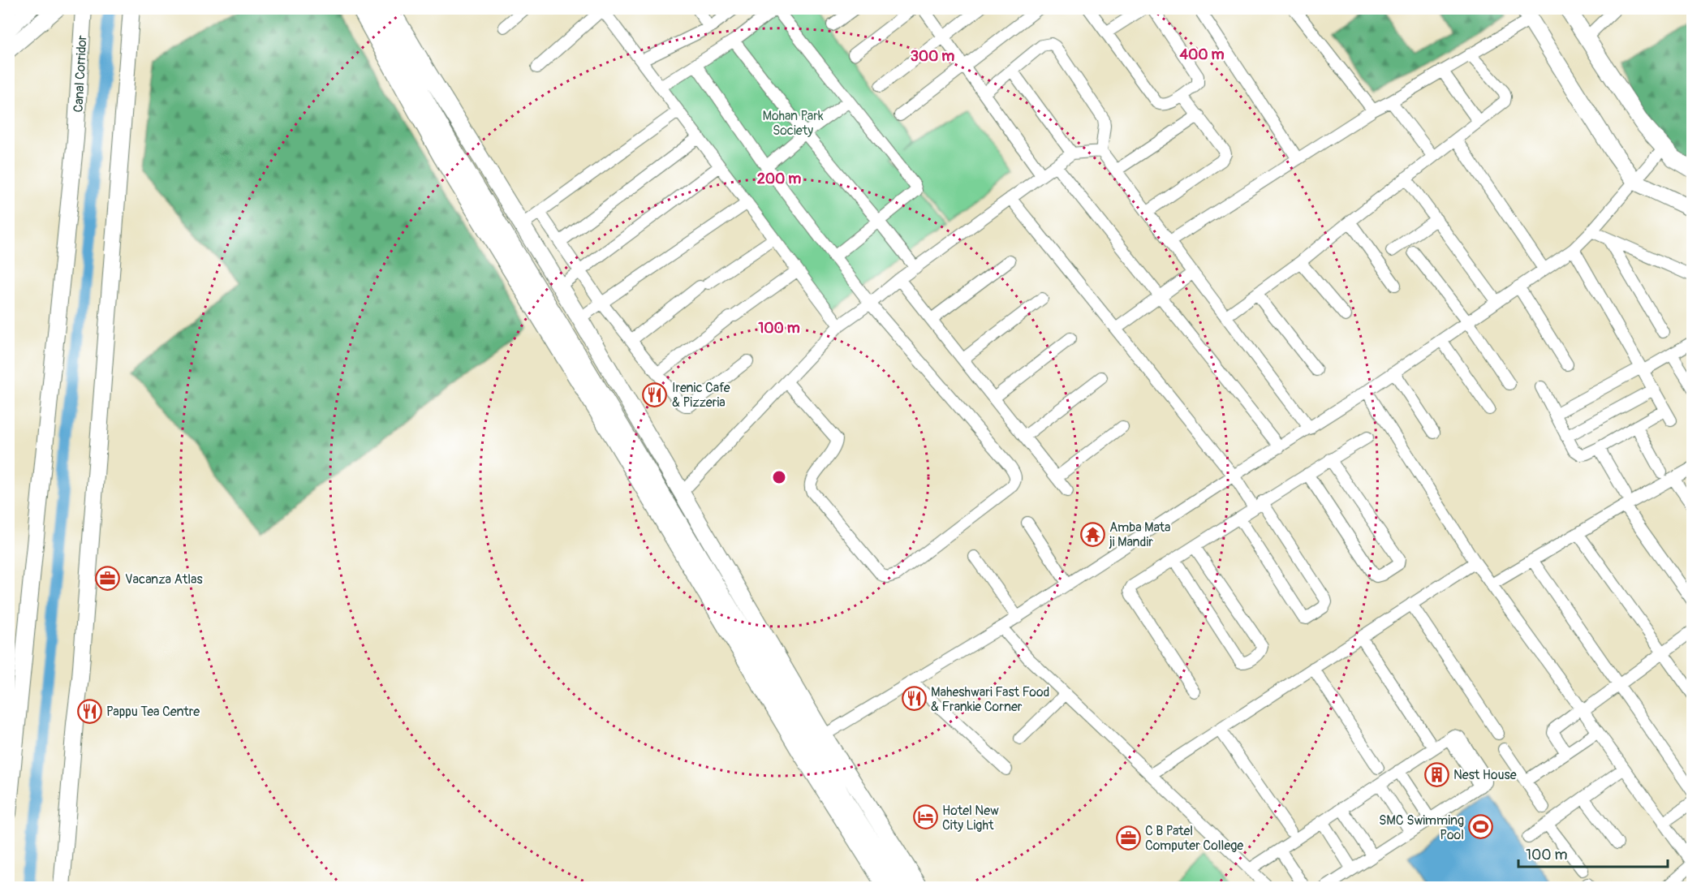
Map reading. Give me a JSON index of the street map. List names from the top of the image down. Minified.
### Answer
{"streets":{"main road":["Canal Corridor"]},"parks":["Mohan Park Society"],"places":{"restaurant":["Irenic Cafe & Pizzeria","Maheshwari Fast Food & Frankie Corner","Pappu Tea Centre"],"temple":["Amba Mata ji Mandir"],"office":["Vacanza Atlas","C B Patel Computer College"],"building":["Nest House"],"hotel":["Hotel New City Light"],"sports":["SMC Swimming Pool"]},"scale_bar":"100 m","rings":["400 m","300 m","200 m","100 m"]}
